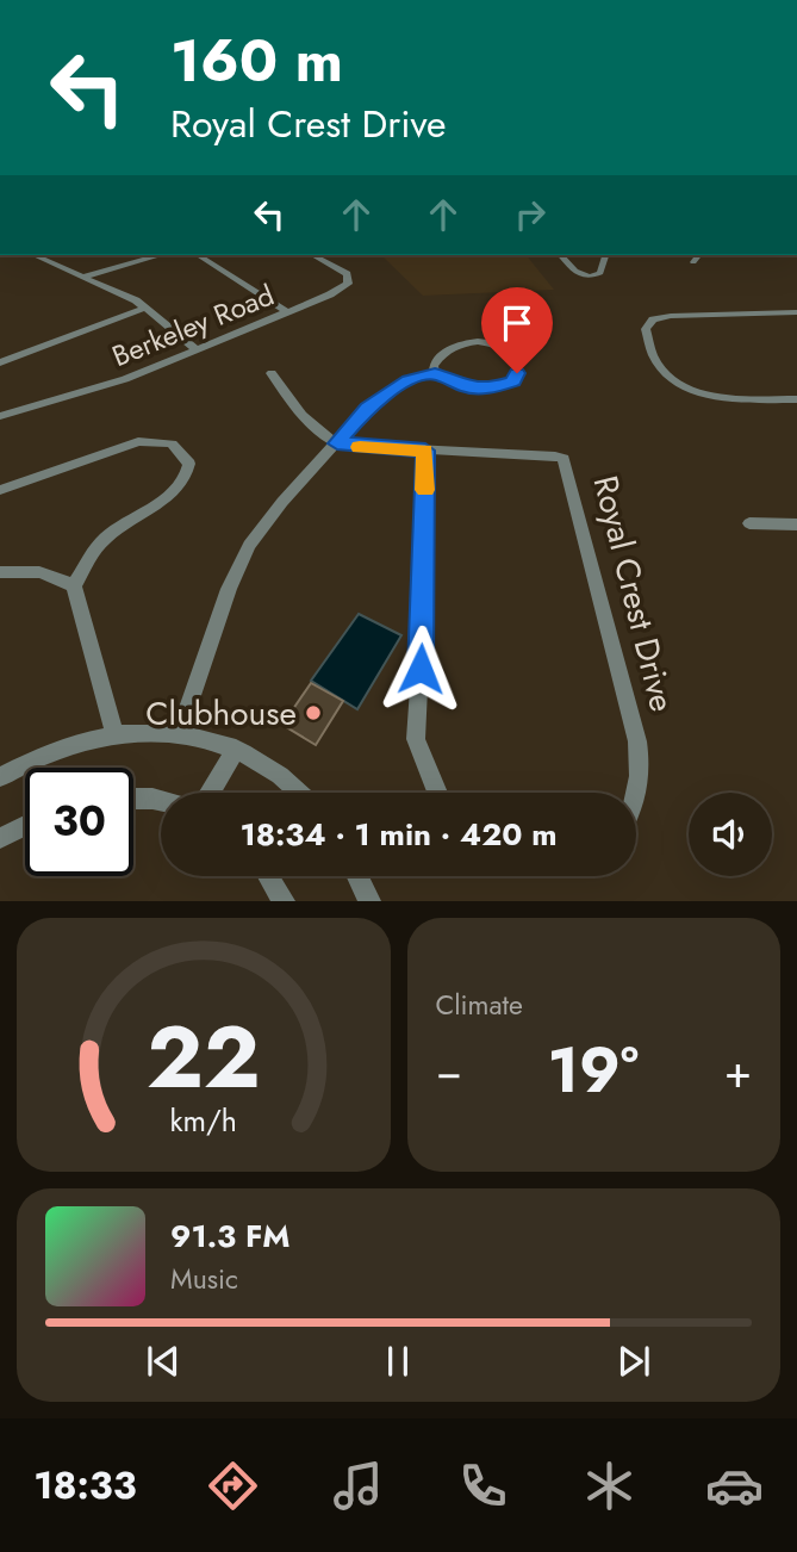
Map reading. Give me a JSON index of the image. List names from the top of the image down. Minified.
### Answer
{"streets":{"street":["Berkeley Road","Royal Crest Drive"]},"places":["Clubhouse"],"page":{"turn":["160 m","Royal Crest Drive"],"limit":"30","trip":"18:34 · 1 min · 420 m","tile":"Climate","heat":["−","19°","+"],"song":["91.3 FM","Music"],"tabs":"18:33","gauge":["22","km/h"]}}
